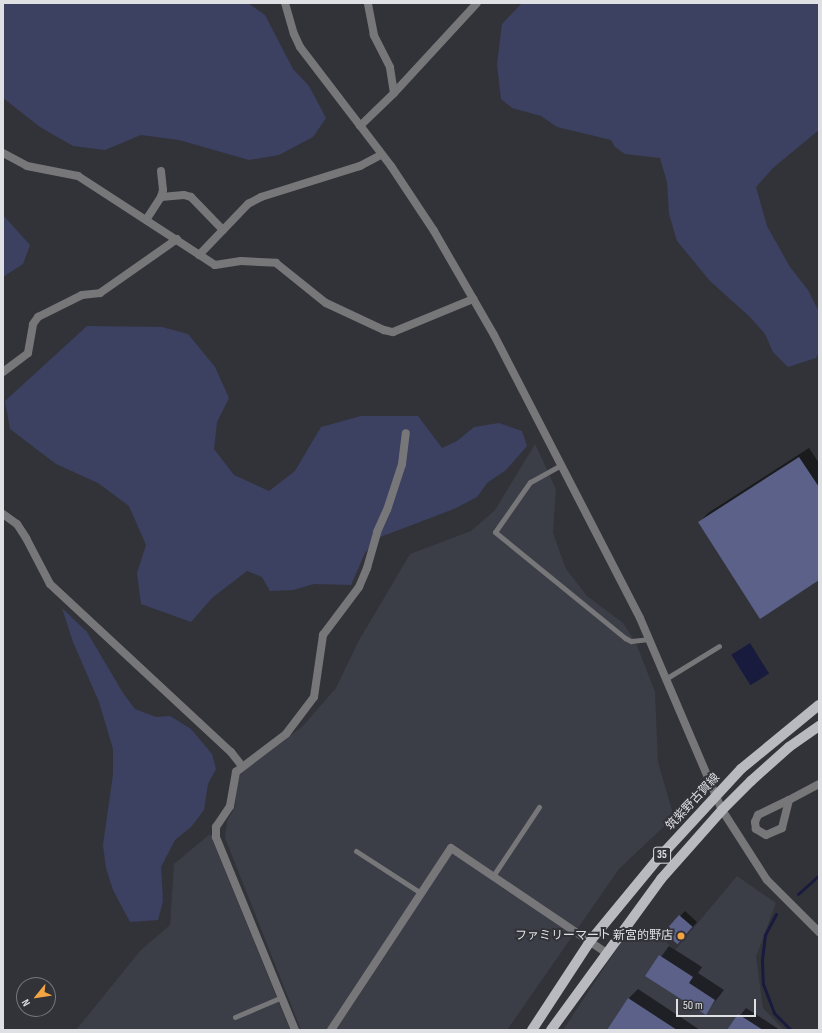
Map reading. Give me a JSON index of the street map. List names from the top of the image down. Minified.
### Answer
{"streets":{"main road":["筑紫野古賀線","35"]},"places":["ファミリーマート 新宮的野店"],"scale_bar":"50 m","north":"bottom left"}
